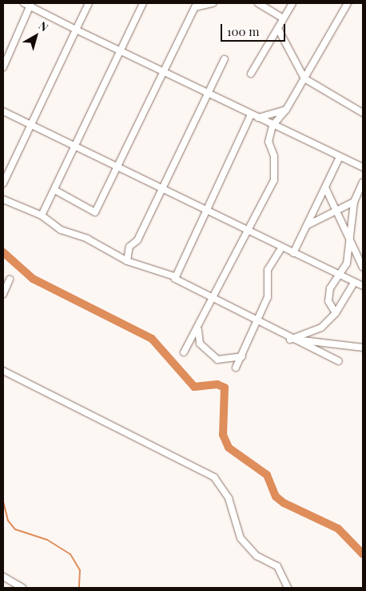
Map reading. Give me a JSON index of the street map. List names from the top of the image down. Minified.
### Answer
{"scale_bar":"100 m","north":"top right"}
